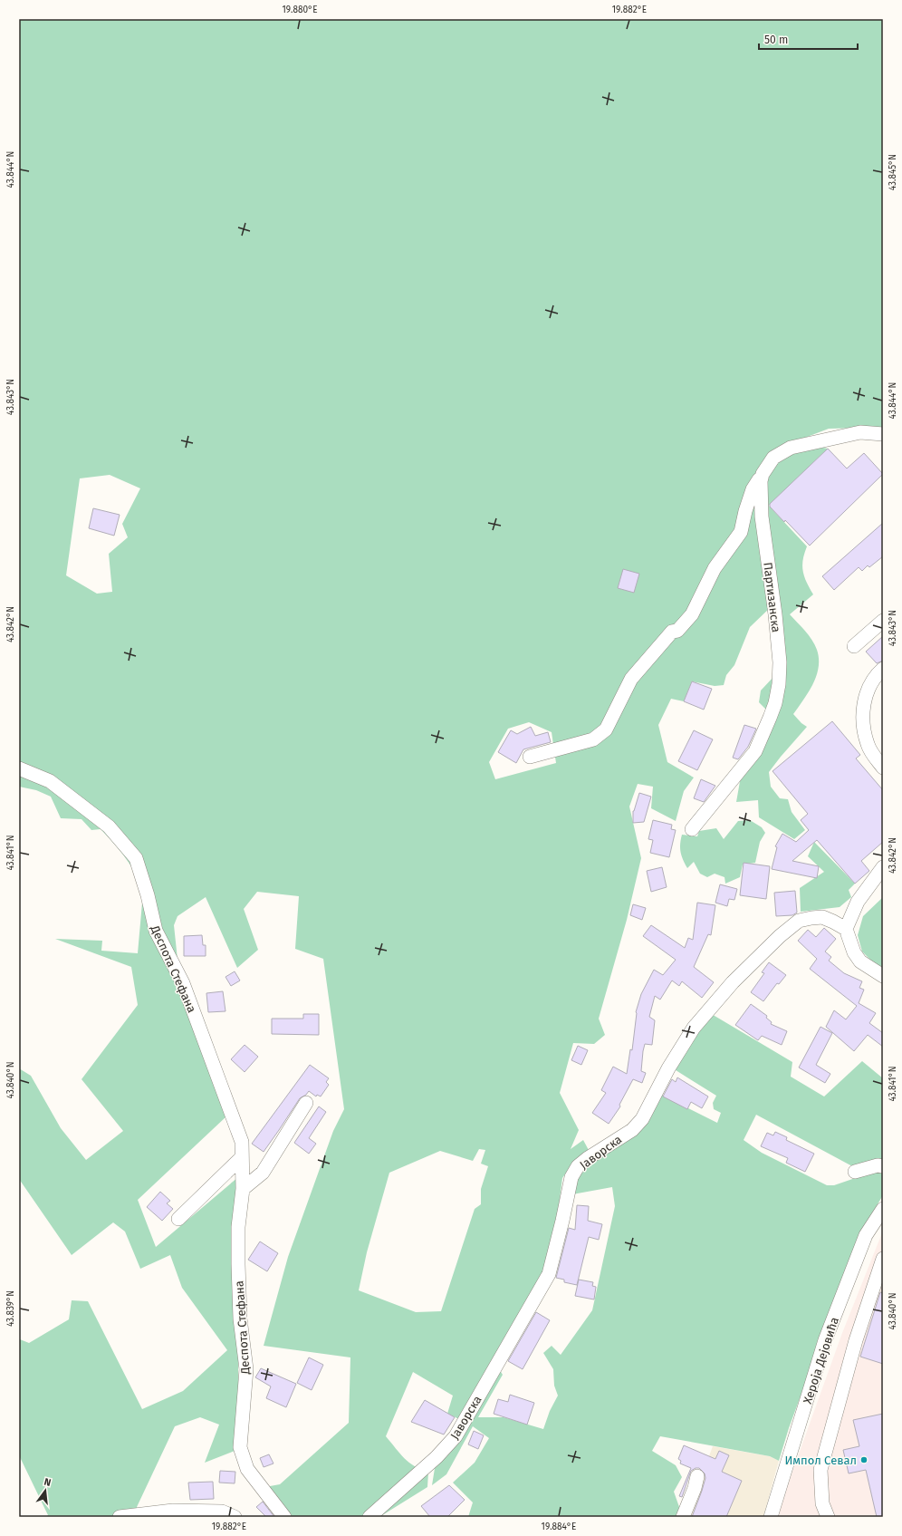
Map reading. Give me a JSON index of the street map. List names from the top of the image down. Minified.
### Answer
{"streets":{"street":["Партизанска","Деспота Стефана","Јаворска","Хероја Дејовића"]},"places":["Импол Севал"],"scale_bar":"50 m","north":"top","coordinates":["19.880°E","19.882°E","43.844°N","43.845°N","43.843°N","43.842°N","43.841°N","43.840°N","43.839°N","19.884°E"]}
